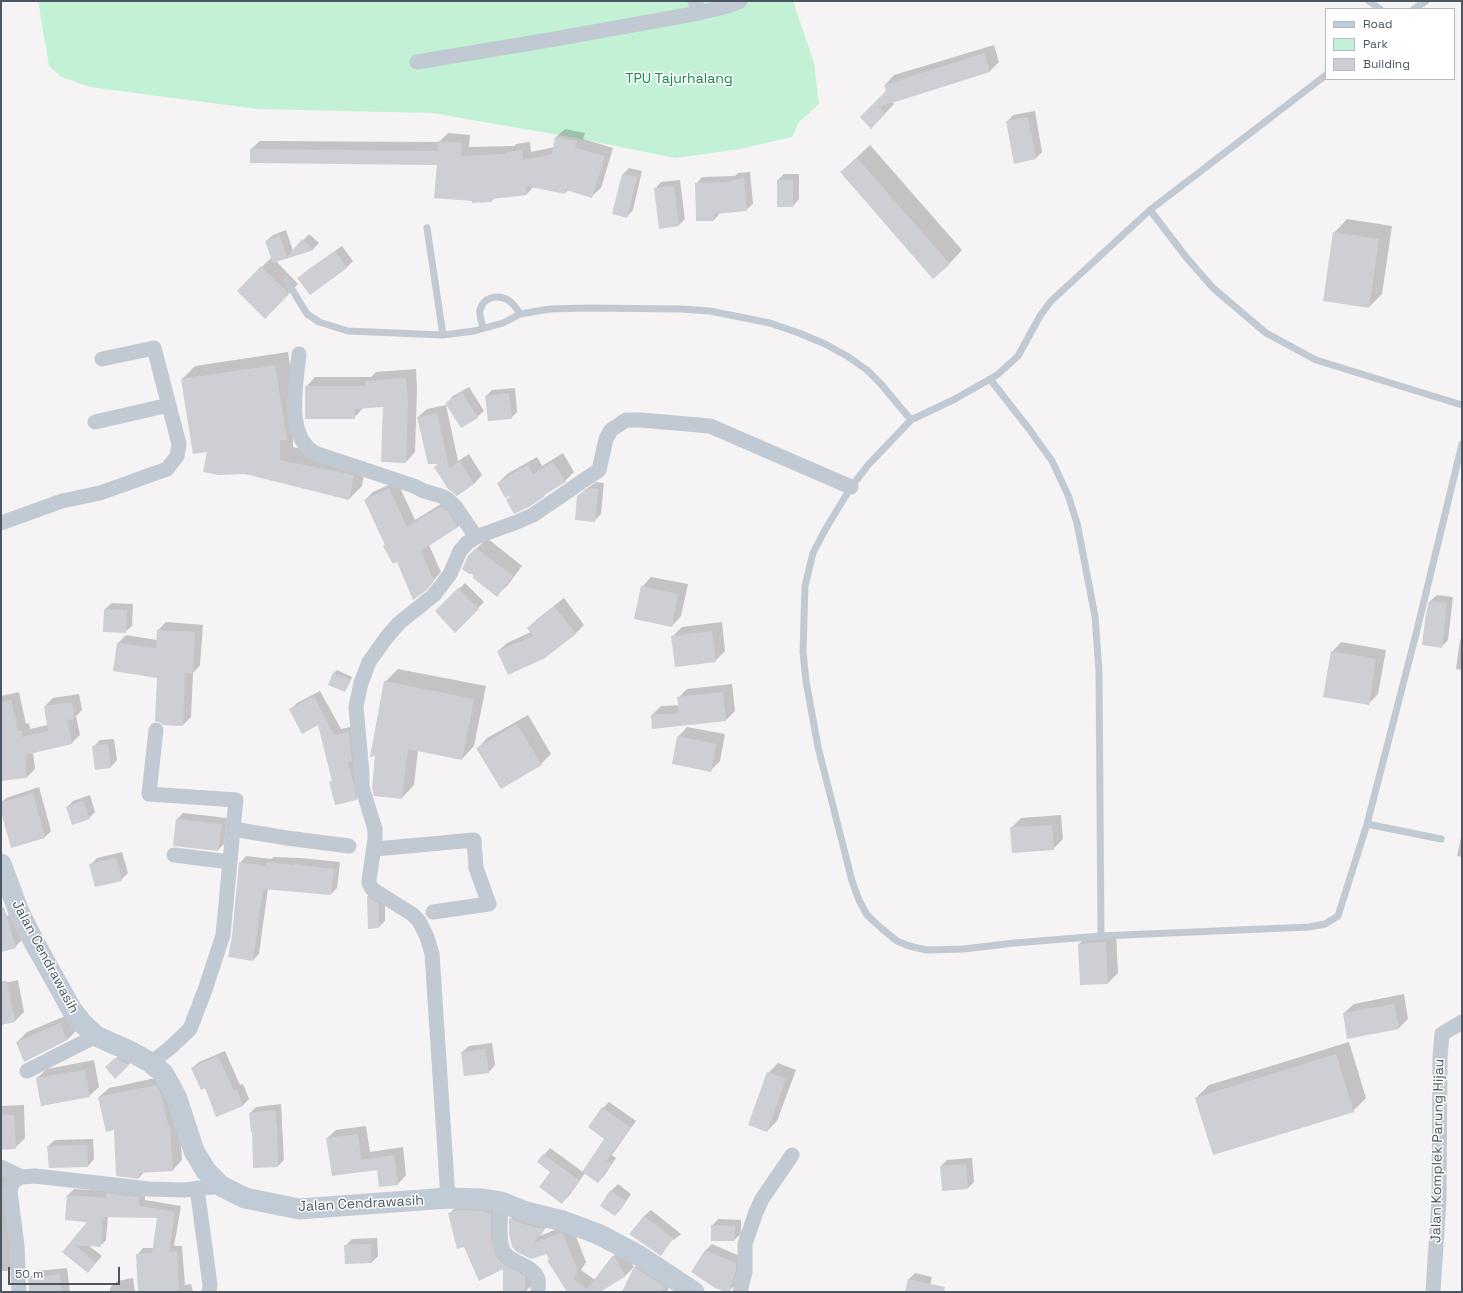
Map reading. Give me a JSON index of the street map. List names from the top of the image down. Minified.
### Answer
{"streets":{"street":["Jalan Cendrawasih","Jalan Komplek Parung Hijau"]},"parks":["TPU Tajurhalang"],"legend":["Road","Park","Building"],"scale_bar":"50 m"}
